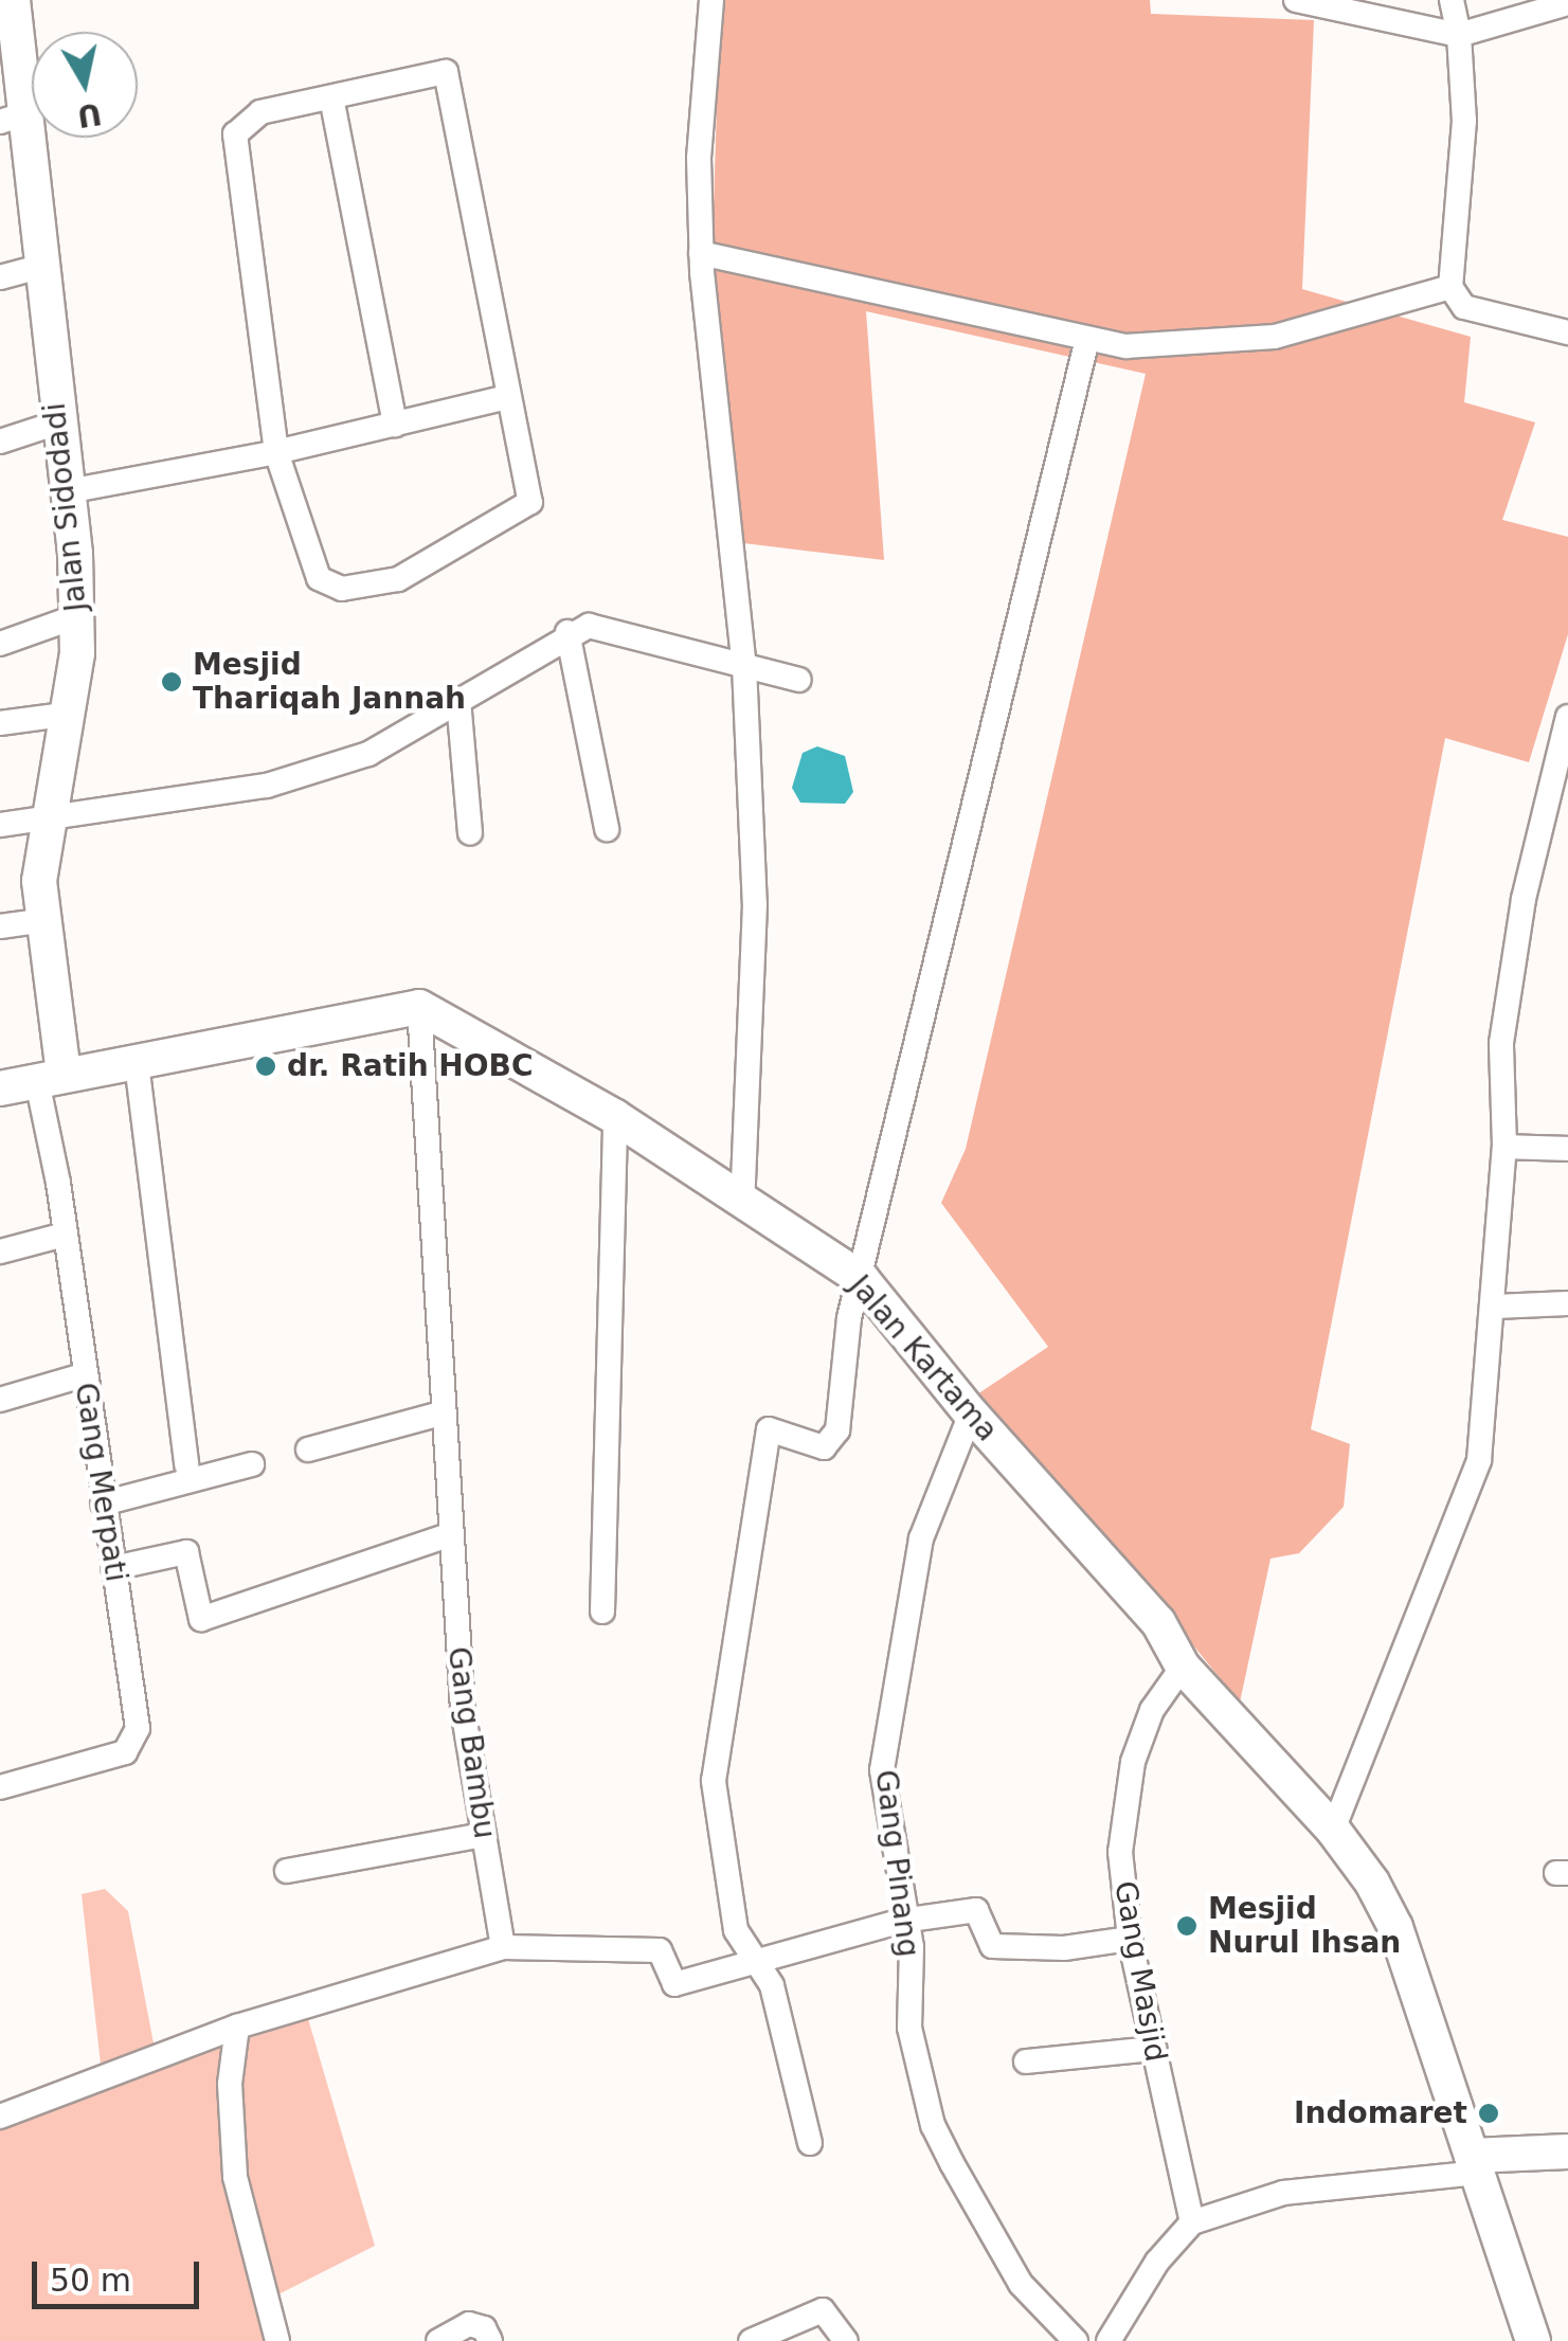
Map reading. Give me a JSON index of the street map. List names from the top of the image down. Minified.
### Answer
{"streets":{"main road":["Jalan Sidodadi","Jalan Kartama"],"street":["Gang Merpati","Gang Bambu","Gang Pinang","Gang Masjid"]},"crossings":[["Jalan Sidodadi","Gang Merpati"],["Jalan Kartama","Gang Bambu"],["Jalan Kartama","Gang Pinang"],["Jalan Kartama","Gang Masjid"]],"places":["Mesjid Thariqah Jannah","dr. Ratih HOBC","Mesjid Nurul Ihsan","Indomaret"],"scale_bar":"50 m","north":"bottom"}
